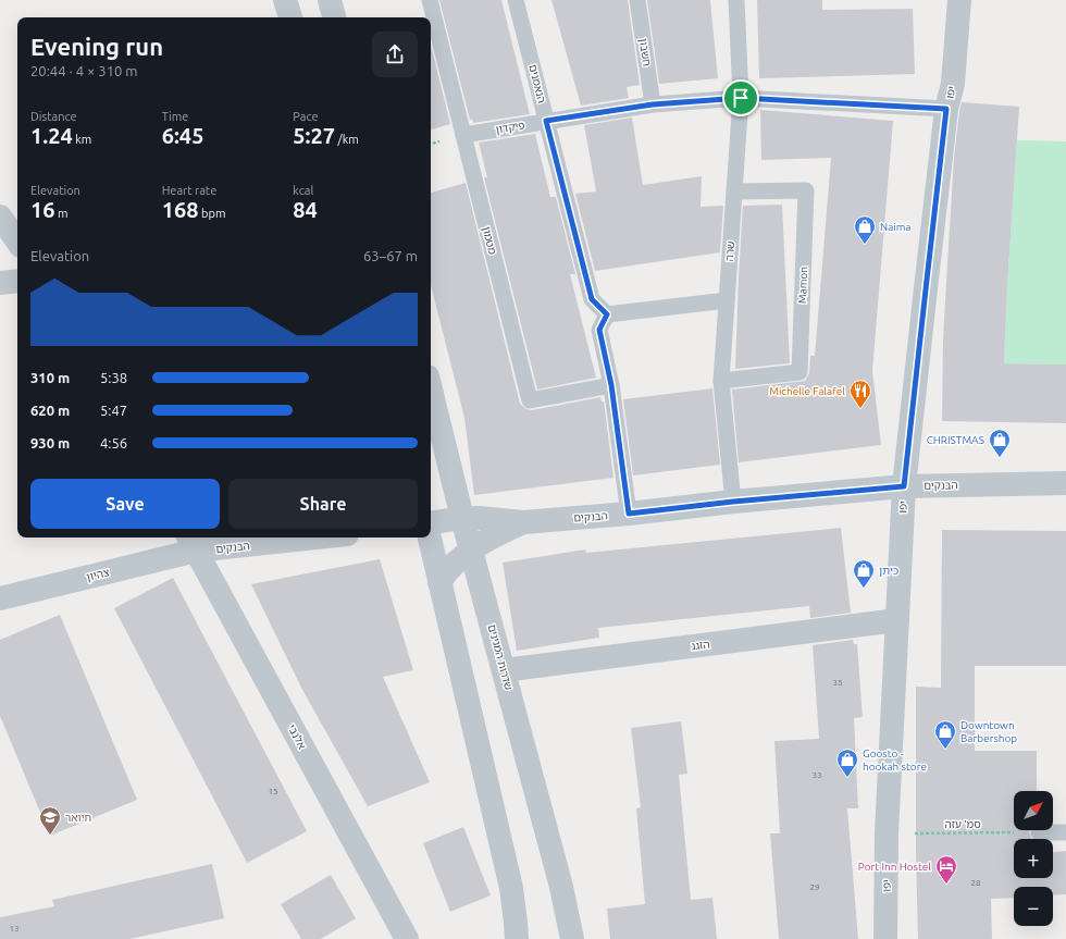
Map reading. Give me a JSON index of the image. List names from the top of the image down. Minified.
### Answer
{"streets":{"street":["יפו","הבנקים","צהיון","הזגג","שדרות המגינים","אלנבי"],"lane":["חשבון","הנאמנים","פיקדון","מטמון","שרה","Mamon"],"path":["סמ' עזה"]},"crossings":[["חשבון","פיקדון"],["הנאמנים","פיקדון"],["יפו","פיקדון"],["יפו","הבנקים"],["יפו","הזגג"],["יפו","סמ' עזה"],["פיקדון","מטמון"],["פיקדון","שרה"],["שרה","Mamon"],["שרה","הבנקים"],["הבנקים","צהיון"],["הבנקים","שדרות המגינים"],["הבנקים","אלנבי"],["צהיון","אלנבי"],["הזגג","שדרות המגינים"]],"places":{"shop":["Naima","CHRISTMAS","כיתן","Downtown Barbershop","Goosto - hookah store"],"restaurant":["Michelle Falafel"],"school or university":["חיואר"],"hotel":["Port Inn Hostel"]},"house_numbers":["35","33","15","28","29","13"],"north":"top right","page":{"heading":["Evening run","20:44 · 4 × 310 m"],"stats":[["Distance","1.24 km"],["Time","6:45"],["Pace","5:27 /km"],["Elevation","16 m"],["Heart rate","168 bpm"],["kcal","84"]],"chart":["Elevation","63–67 m"],"list":[{"name":"310 m","note":"5:38"},{"name":"620 m","note":"5:47"},{"name":"930 m","note":"4:56"}],"buttons":["Save","Share"],"map_buttons":["+","−"]}}
